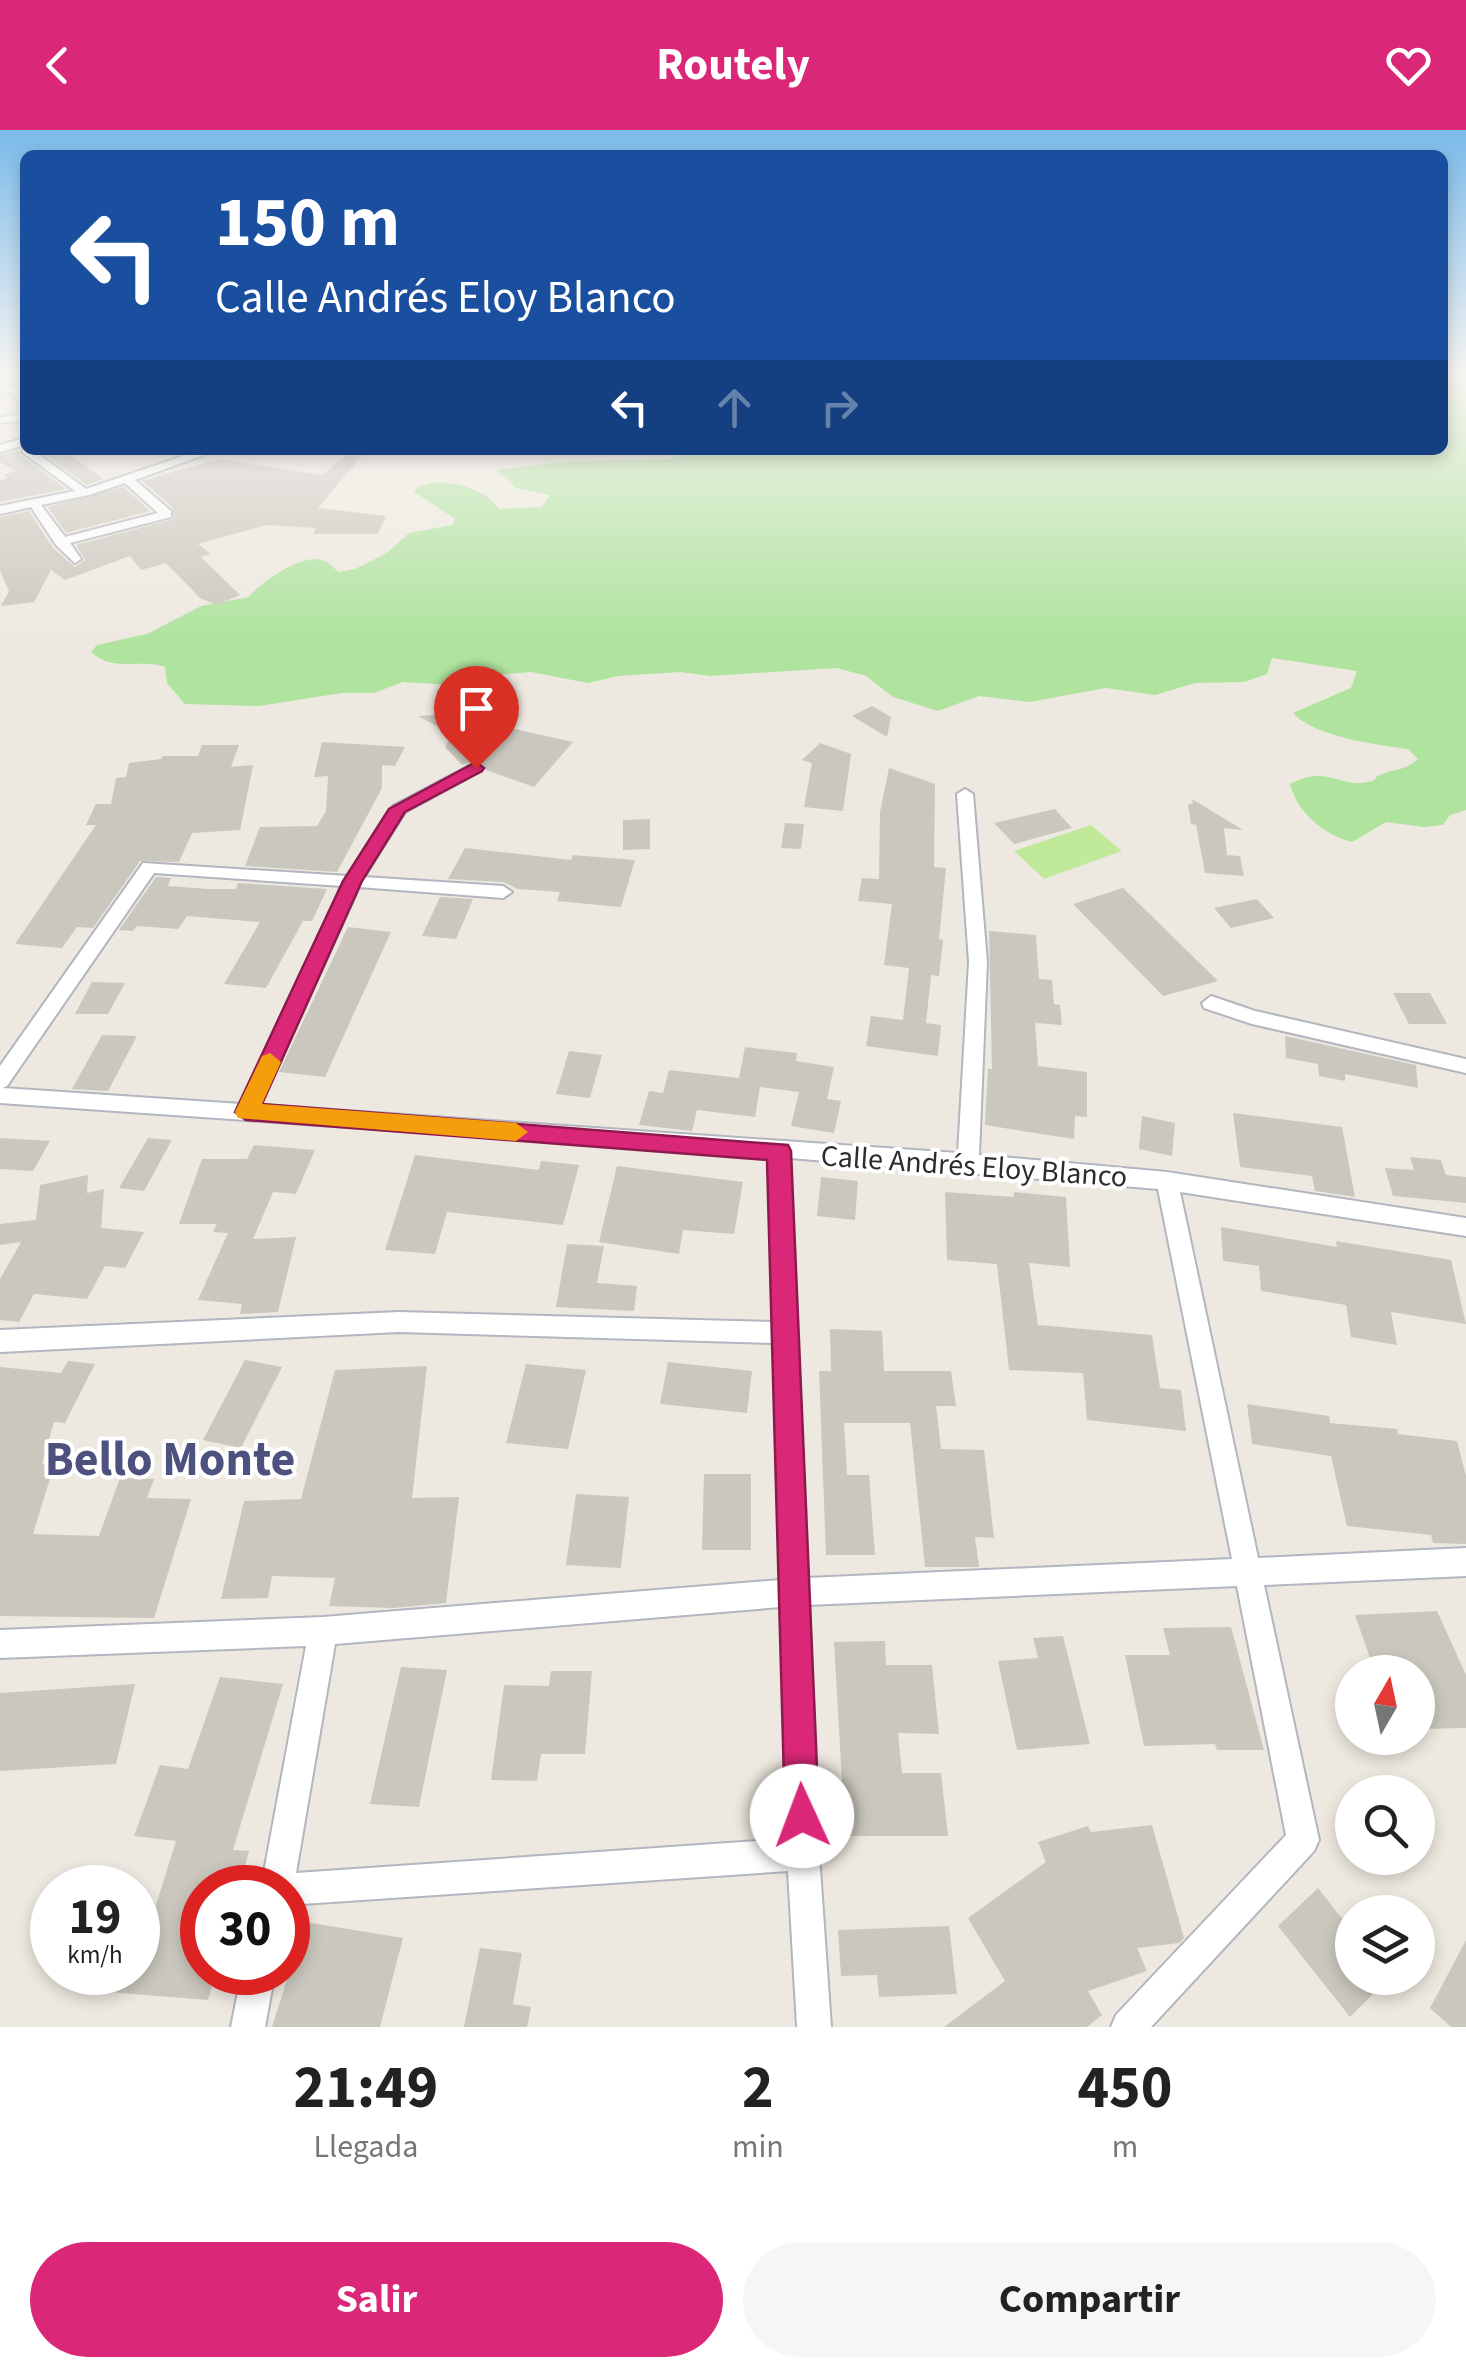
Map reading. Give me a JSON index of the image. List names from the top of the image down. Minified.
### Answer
{"streets":{"street":["Calle Andrés Eloy Blanco"]},"districts":["Bello Monte"],"north":"top","page":{"header":"Routely","turn":["150 m","Calle Andrés Eloy Blanco"],"speed":"19 km/h","limit":"30","eta":["21:49","Llegada","2","min","450","m"],"buttons":["Salir","Compartir"]}}
